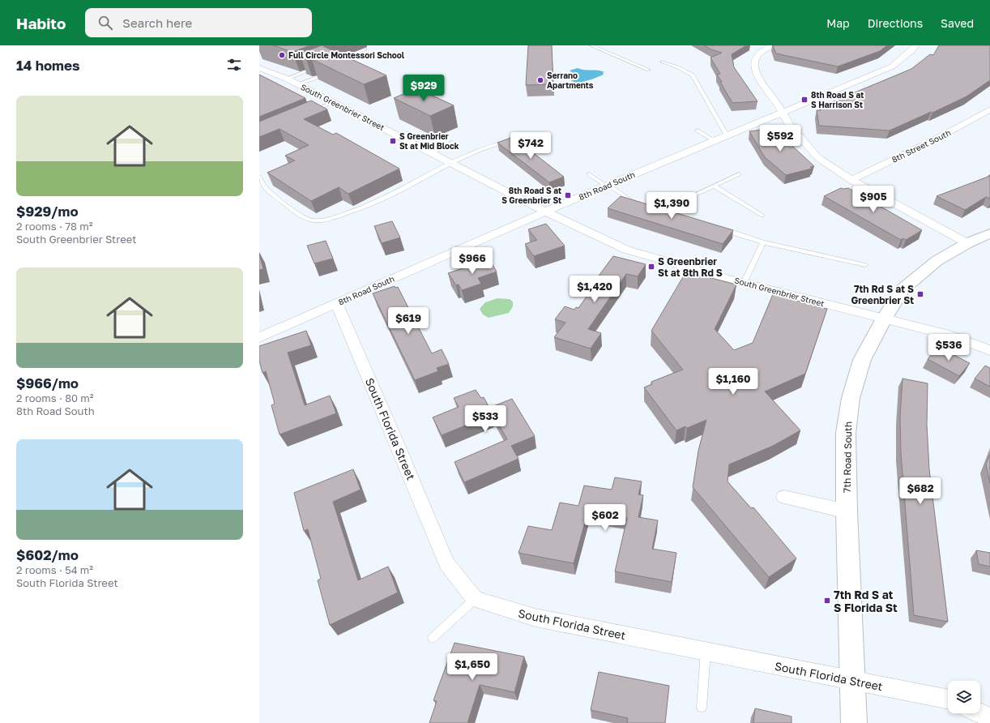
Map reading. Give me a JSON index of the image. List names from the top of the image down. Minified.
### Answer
{"streets":{"street":["South Greenbrier Street","8th Street South","8th Road South","South Florida Street","7th Road South"]},"crossings":[["South Greenbrier Street","8th Road South"],["South Greenbrier Street","7th Road South"],["8th Road South","South Florida Street"],["South Florida Street","7th Road South"]],"places":{"other":["Full Circle Montessori School","Serrano Apartments"],"transit":["8th Road S at S Harrison St","S Greenbrier St at Mid Block","8th Road S at S Greenbrier St","S Greenbrier St at 8th Rd S","7th Rd S at S Greenbrier St","7th Rd S at S Florida St"]},"page":{"header":"Habito","search":"Search here","nav":["Map","Directions","Saved"],"heading":"14 homes","price":["$929","$592","$742","$905","$1,390","$966","$1,420","$619","$536","$1,160","$533","$682","$602","$1,650"],"list":[{"name":"$929/mo","note":"2 rooms · 78 m² · South Greenbrier Street"},{"name":"$966/mo","note":"2 rooms · 80 m² · 8th Road South"},{"name":"$602/mo","note":"2 rooms · 54 m² · South Florida Street"}]}}
